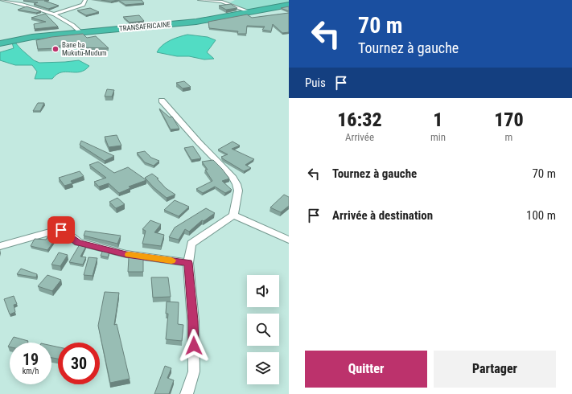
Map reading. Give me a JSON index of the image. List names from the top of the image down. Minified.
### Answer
{"streets":{"highway":["TRANSAFRICAINE"]},"places":["Bane ba Mukutu-Mudum"],"page":{"turn":["70 m","Tournez à gauche"],"then":"Puis","eta":["16:32","Arrivée","1","min","170","m"],"list":[{"name":"Tournez à gauche","value":"70 m"},{"name":"Arrivée à destination","value":"100 m"}],"speed":"19 km/h","limit":"30","buttons":["Quitter","Partager"]}}
